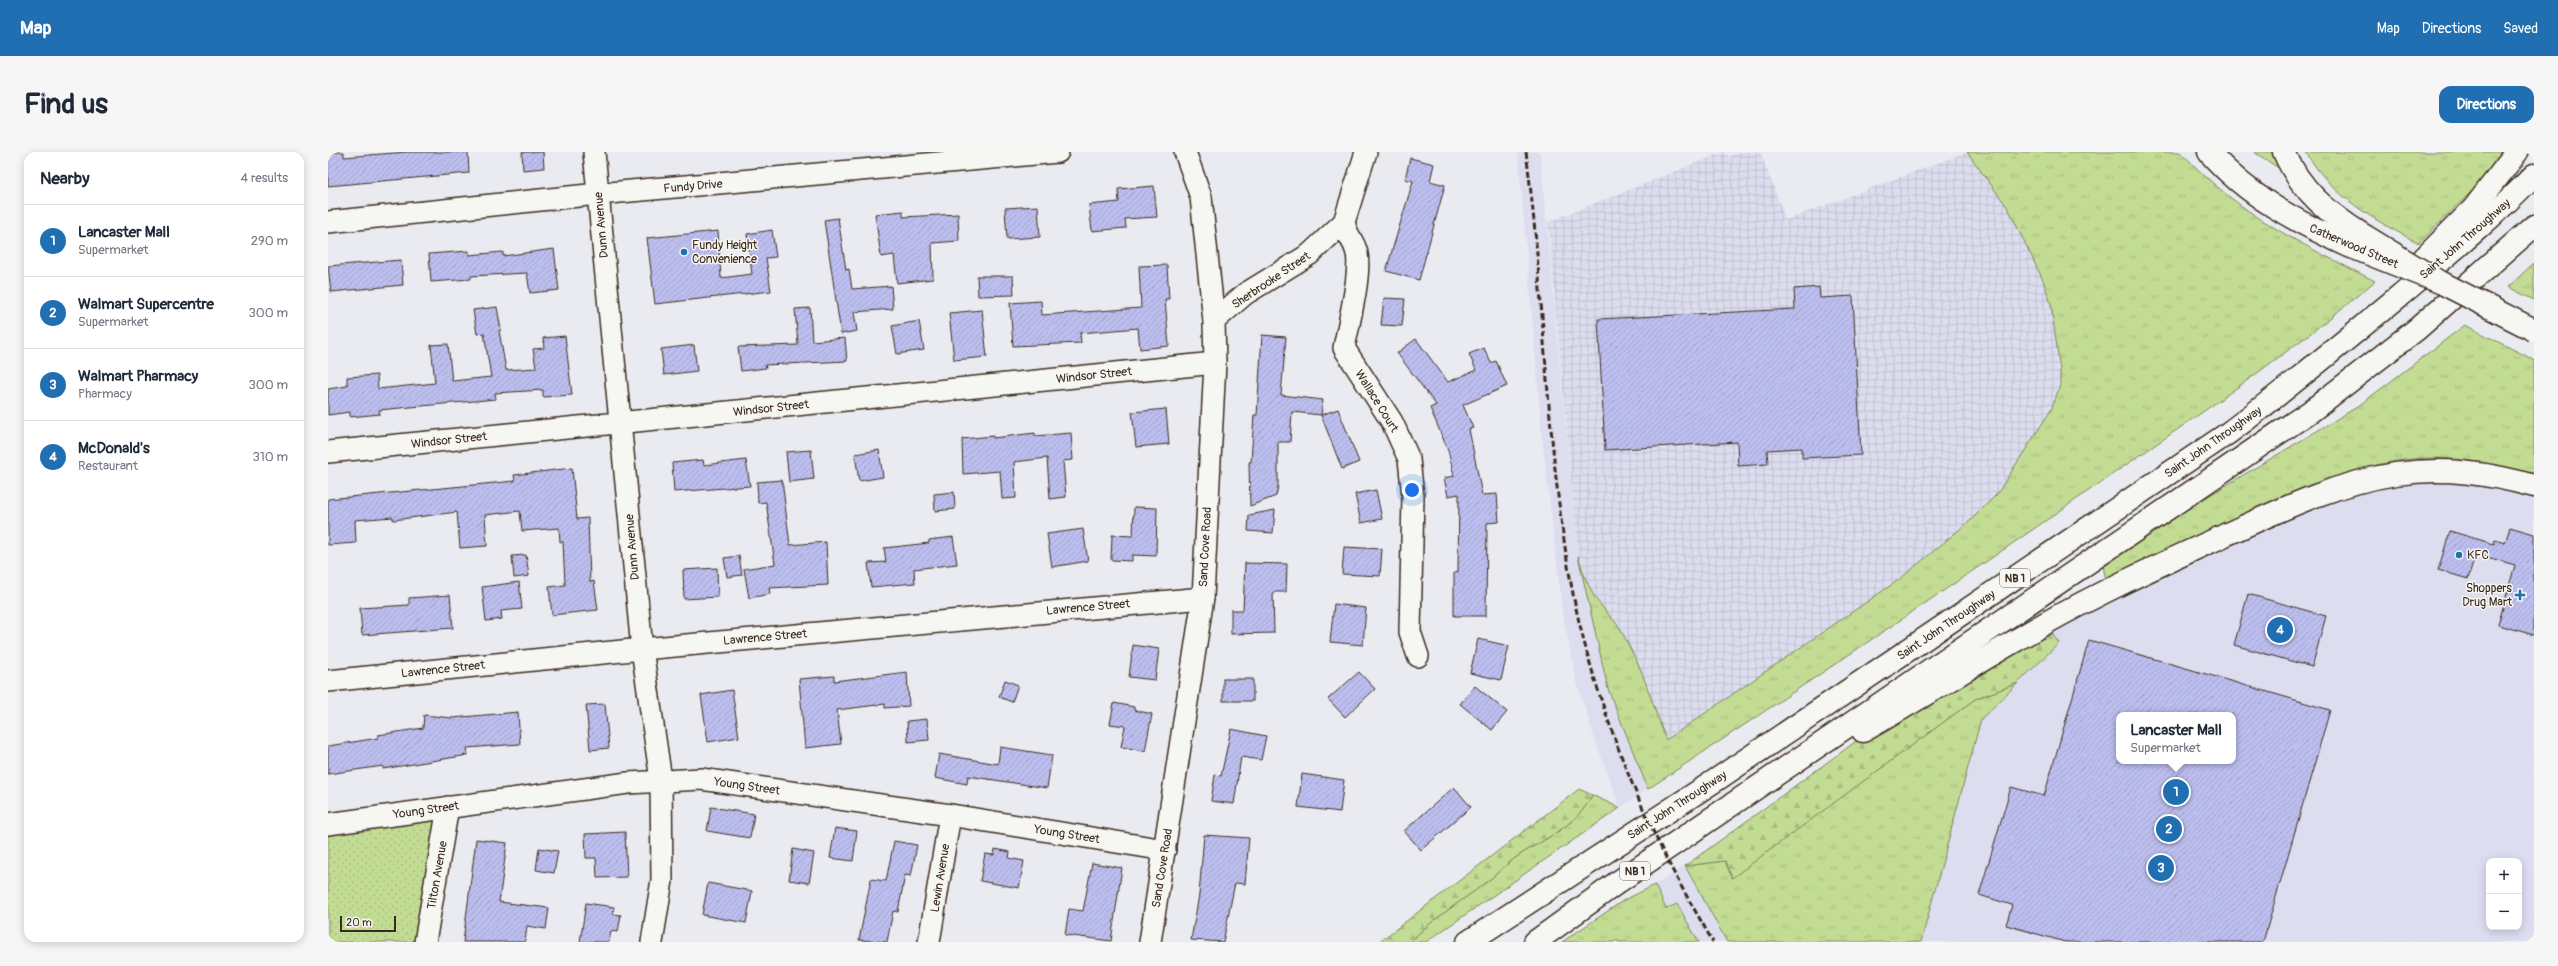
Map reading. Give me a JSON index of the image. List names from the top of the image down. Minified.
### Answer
{"streets":{"main road":["Saint John Throughway","Catherwood Street","NB 1"],"street":["Fundy Drive","Dunn Avenue","Sherbrooke Street","Windsor Street","Wallace Court","Sand Cove Road","Lawrence Street","Young Street","Tilton Avenue","Lewin Avenue"]},"crossings":[["Fundy Drive","Dunn Avenue"],["Dunn Avenue","Windsor Street"],["Dunn Avenue","Lawrence Street"],["Dunn Avenue","Young Street"],["Sherbrooke Street","Wallace Court"],["Sherbrooke Street","Sand Cove Road"],["Windsor Street","Sand Cove Road"],["Sand Cove Road","Lawrence Street"],["Sand Cove Road","Young Street"],["Young Street","Tilton Avenue"],["Young Street","Lewin Avenue"]],"places":{"other":["Fundy Height Convenience","KFC"],"health":["Shoppers Drug Mart"]},"scale_bar":"20 m","page":{"header":"Map","nav":["Map","Directions","Saved"],"buttons":"Directions","title":"Find us","heading":["Nearby","4 results"],"list":[{"mark":"1","name":"Lancaster Mall","note":"Supermarket","value":"290 m"},{"mark":"2","name":"Walmart Supercentre","note":"Supermarket","value":"300 m"},{"mark":"3","name":"Walmart Pharmacy","note":"Pharmacy","value":"300 m"},{"mark":"4","name":"McDonald's","note":"Restaurant","value":"310 m"}],"pins":["4","1","2","3"],"popup":["Lancaster Mall","Supermarket"],"map_buttons":["+","−"],"scale":"20 m"}}
